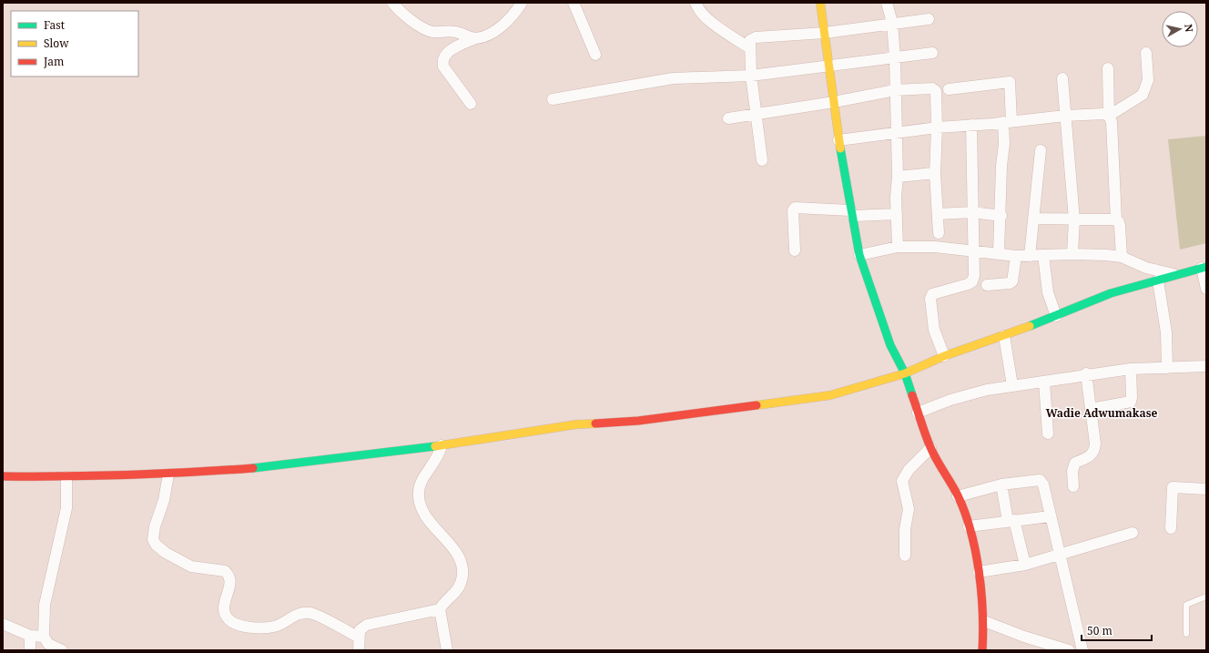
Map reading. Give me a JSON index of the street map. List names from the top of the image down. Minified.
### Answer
{"districts":["Wadie Adwumakase"],"legend":["Fast","Slow","Jam"],"scale_bar":"50 m","north":"right"}
